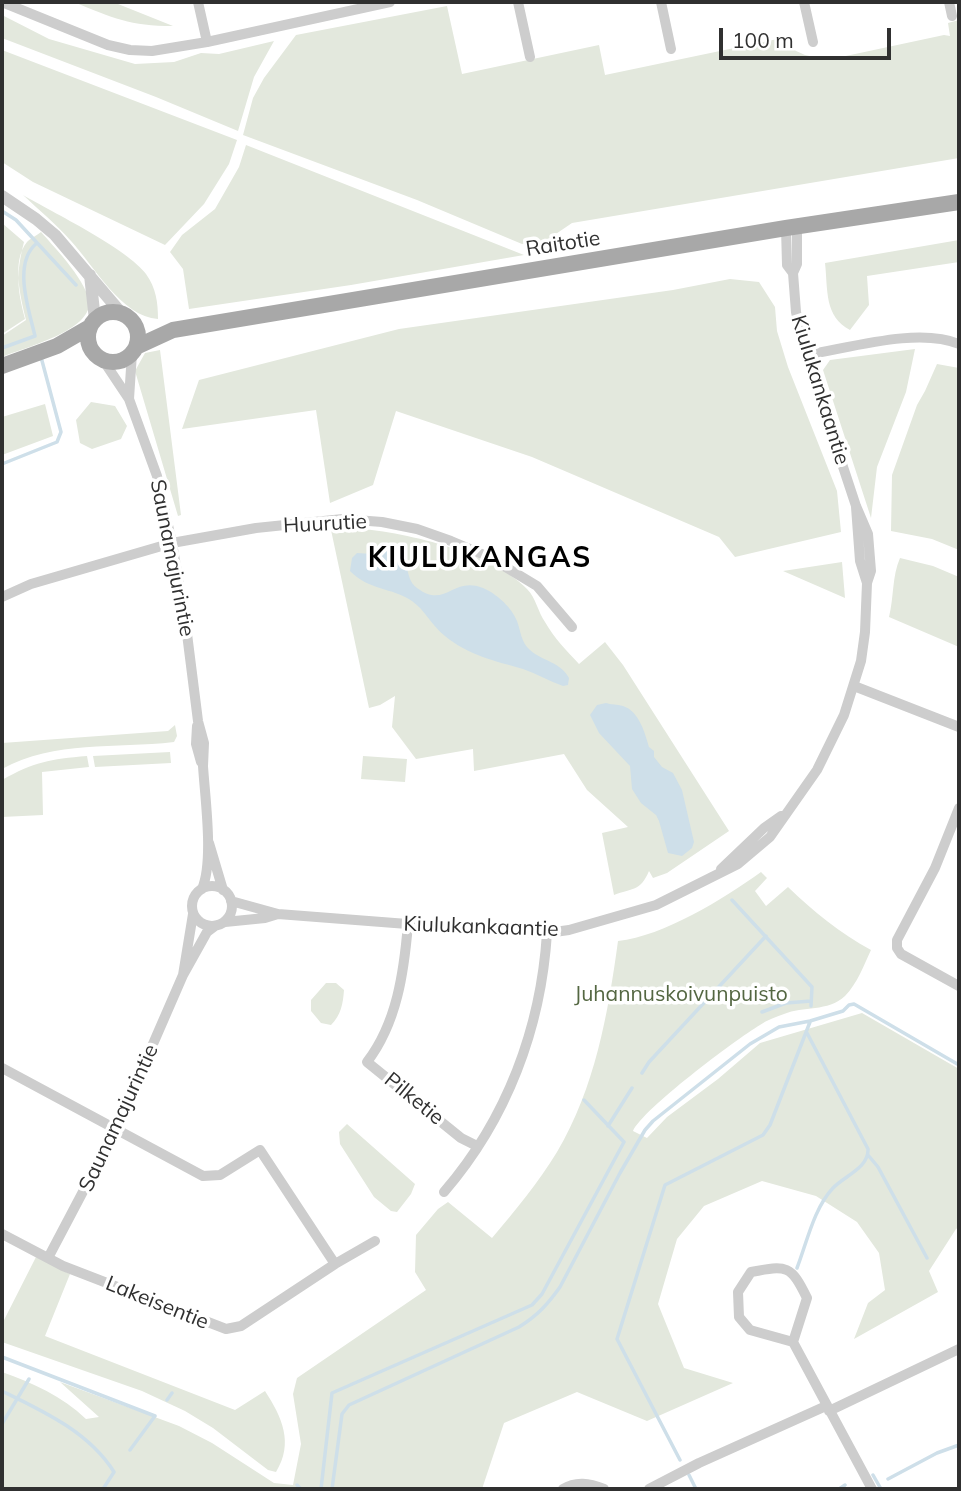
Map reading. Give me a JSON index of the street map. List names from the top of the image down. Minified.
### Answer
{"streets":{"main road":["Raitotie"],"street":["Kiulukankaantie","Huurutie","Saunamajurintie","Pilketie","Lakeisentie"]},"crossings":[["Raitotie","Kiulukankaantie"],["Raitotie","Saunamajurintie"],["Kiulukankaantie","Saunamajurintie"],["Kiulukankaantie","Pilketie"],["Huurutie","Saunamajurintie"],["Saunamajurintie","Lakeisentie"]],"districts":["KIULUKANGAS"],"parks":["Juhannuskoivunpuisto"],"scale_bar":"100 m"}
